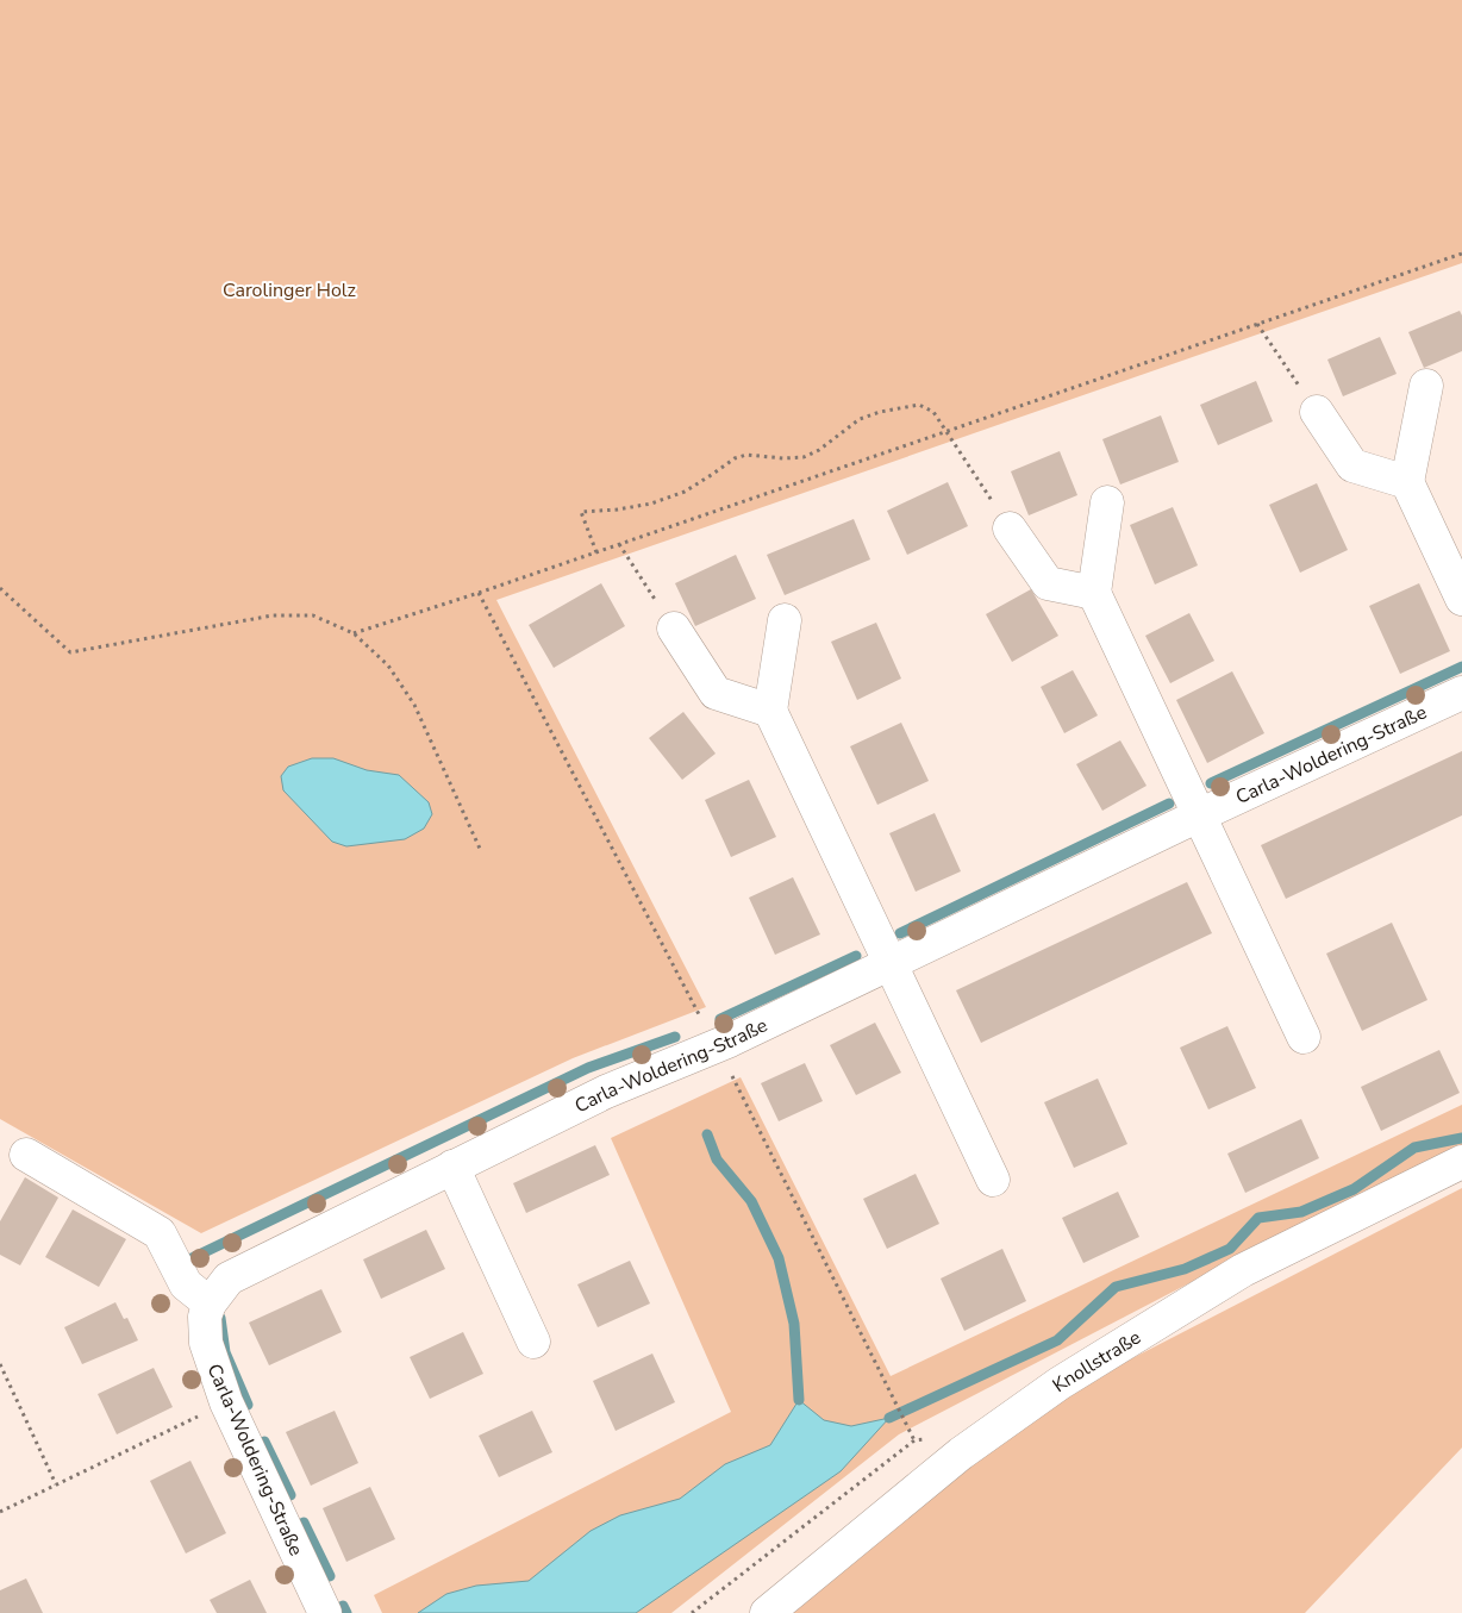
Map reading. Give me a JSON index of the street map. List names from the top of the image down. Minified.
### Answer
{"streets":{"street":["Carla-Woldering-Straße","Knollstraße"]},"parks":["Carolinger Holz"]}
